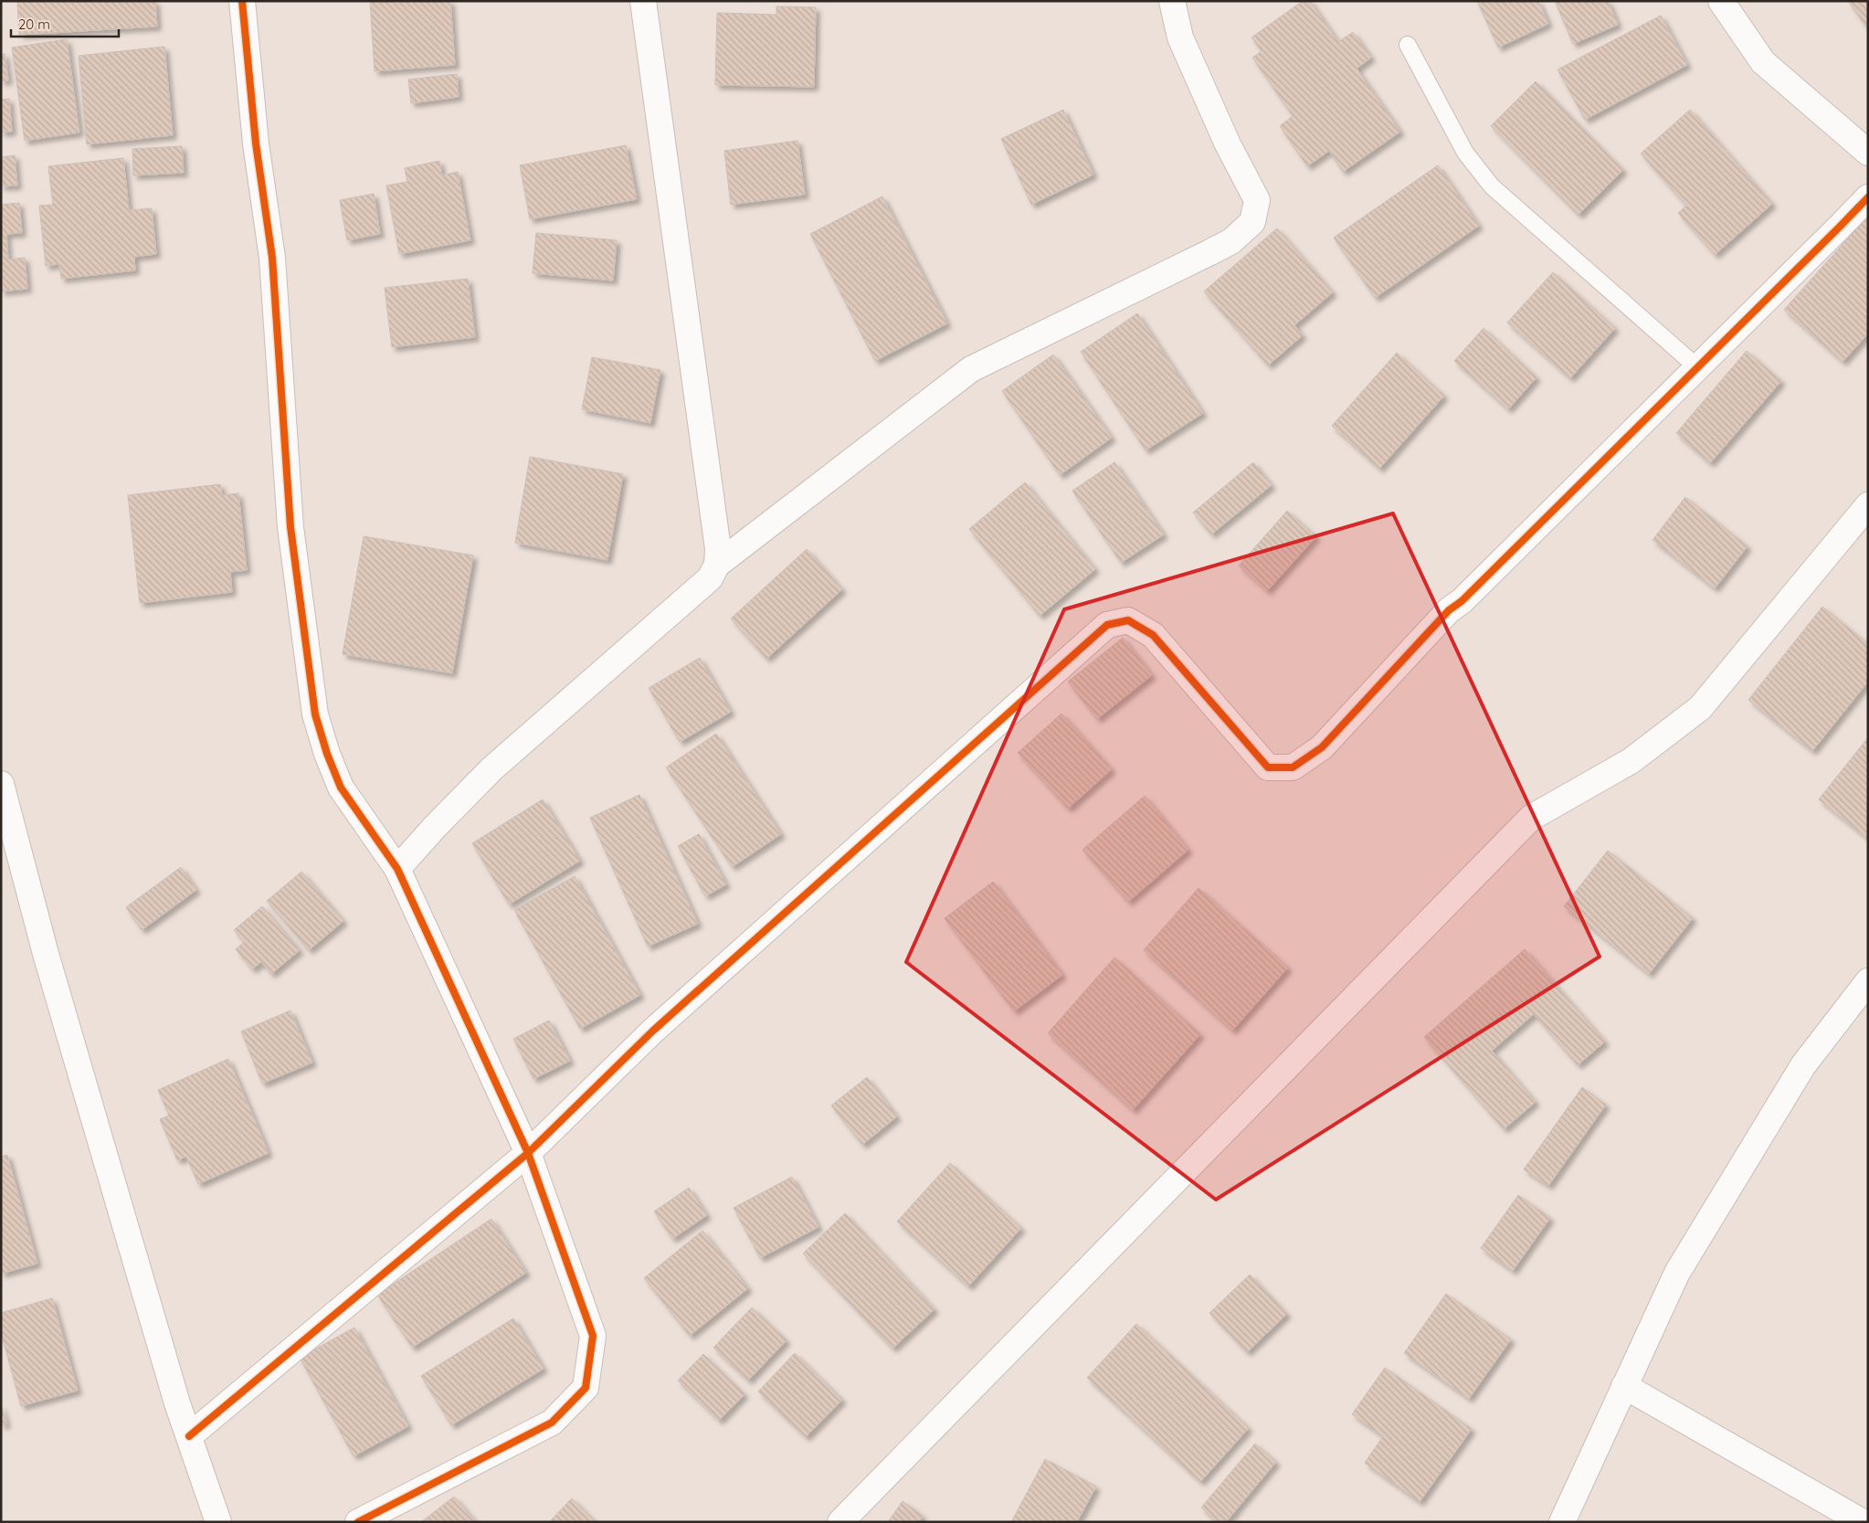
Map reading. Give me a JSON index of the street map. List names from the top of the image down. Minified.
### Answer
{"scale_bar":"20 m"}
